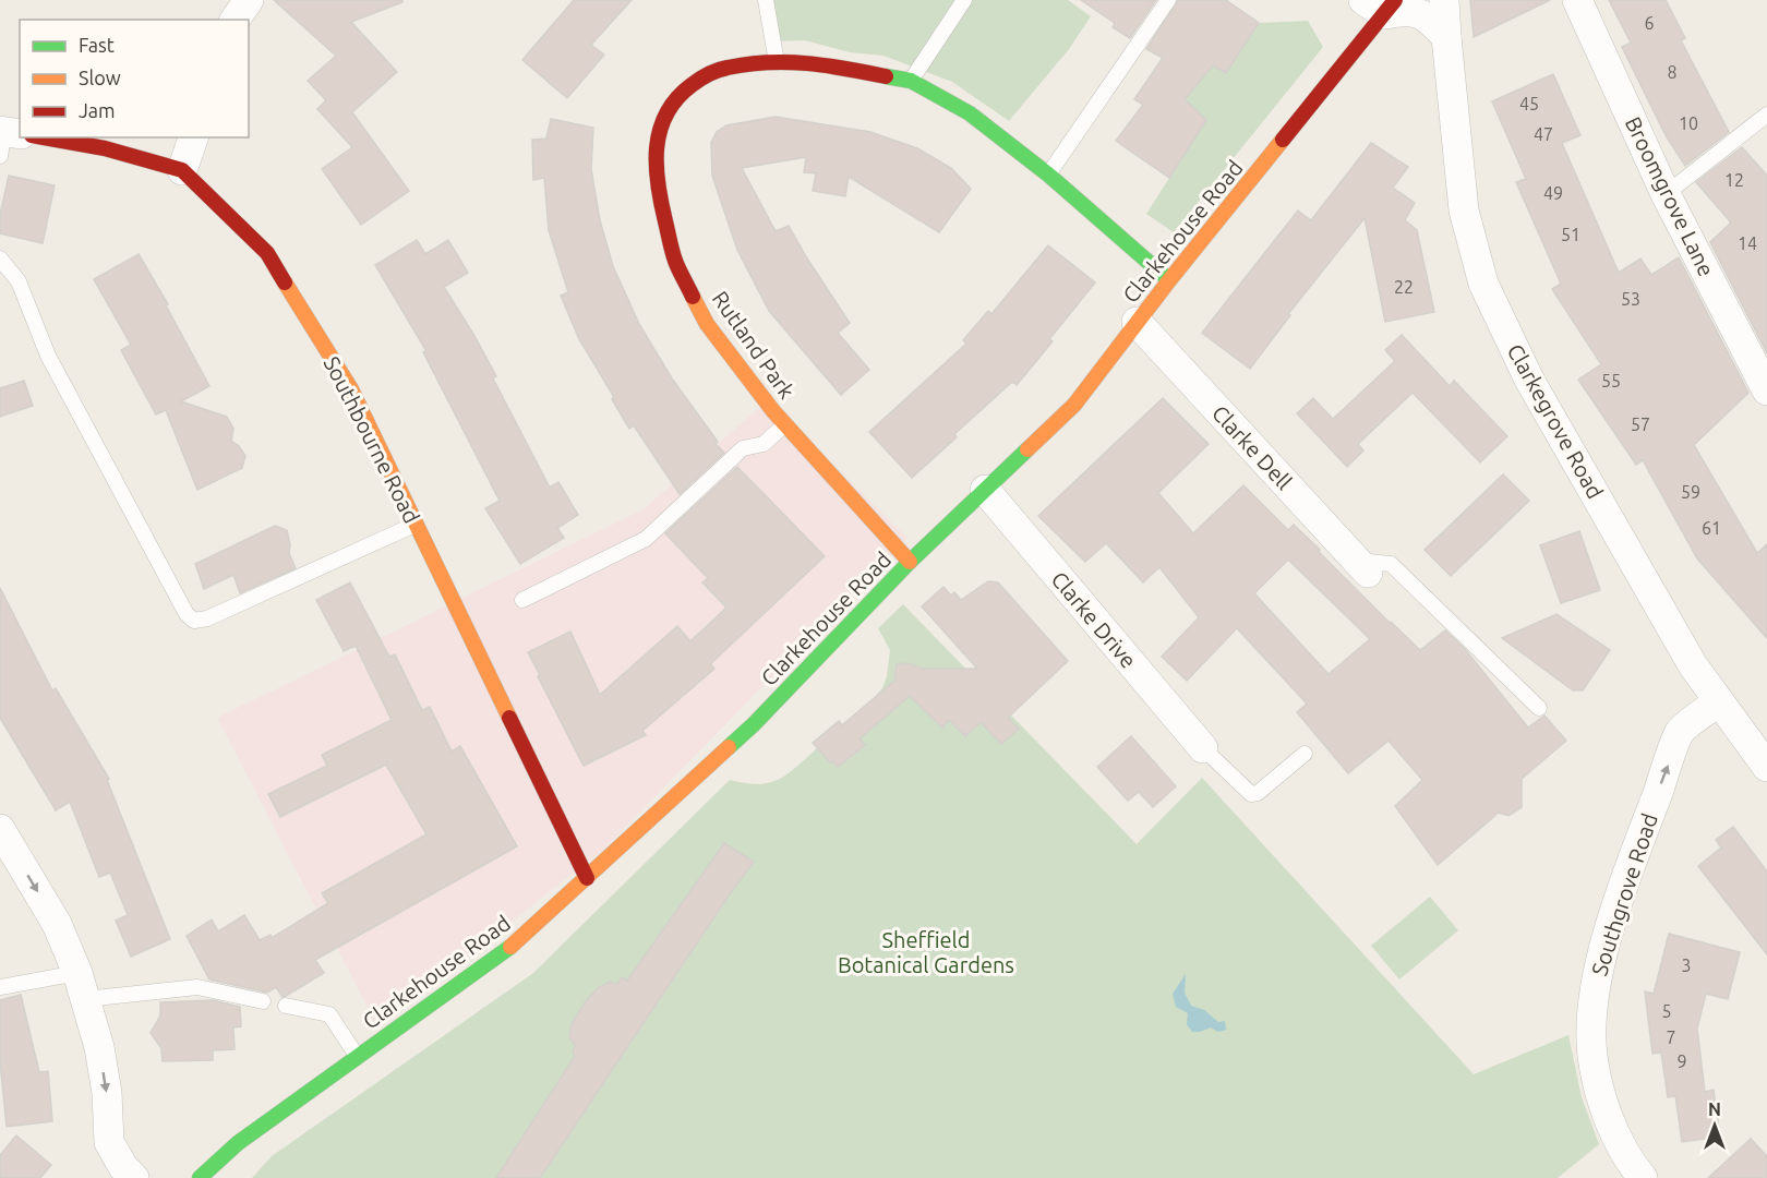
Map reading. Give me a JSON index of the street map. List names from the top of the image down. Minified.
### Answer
{"streets":{"street":["Broomgrove Lane","Clarkehouse Road","Rutland Park","Clarkegrove Road","Southbourne Road","Clarke Dell","Clarke Drive","Southgrove Road"]},"crossings":[["Clarkehouse Road","Rutland Park"],["Clarkehouse Road","Southbourne Road"],["Clarkehouse Road","Clarke Dell"],["Clarkehouse Road","Clarke Drive"],["Clarkegrove Road","Southgrove Road"]],"one_way":["Southgrove Road"],"parks":["Sheffield Botanical Gardens"],"house_numbers":["6","8","45","10","47","12","49","51","14","22","53","55","57","59","61","3","5","7","9"],"legend":["Fast","Slow","Jam"],"north":"top"}
